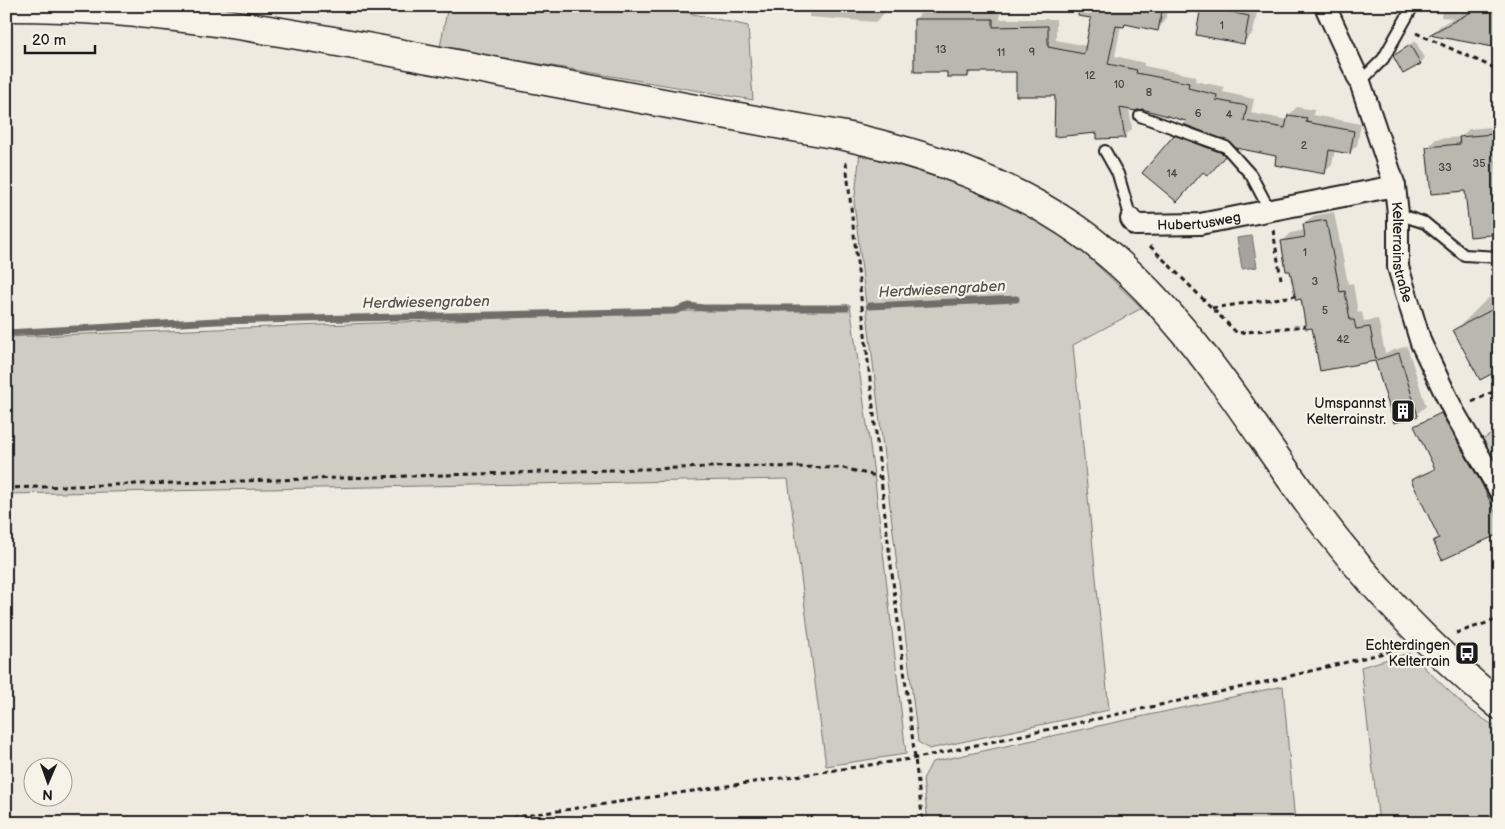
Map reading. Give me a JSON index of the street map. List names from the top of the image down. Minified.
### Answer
{"streets":{"street":["Hubertusweg","Kelterrainstraße"]},"crossings":[["Hubertusweg","Kelterrainstraße"]],"water":["Herdwiesengraben"],"places":{"building":["Umspannst Kelterrainstr."],"bus stop":["Echterdingen Kelterrain"]},"house_numbers":["1","13","11","9","12","10","8","6","4","2","35","33","14","1","3","5","42"],"scale_bar":"20 m","north":"bottom"}
